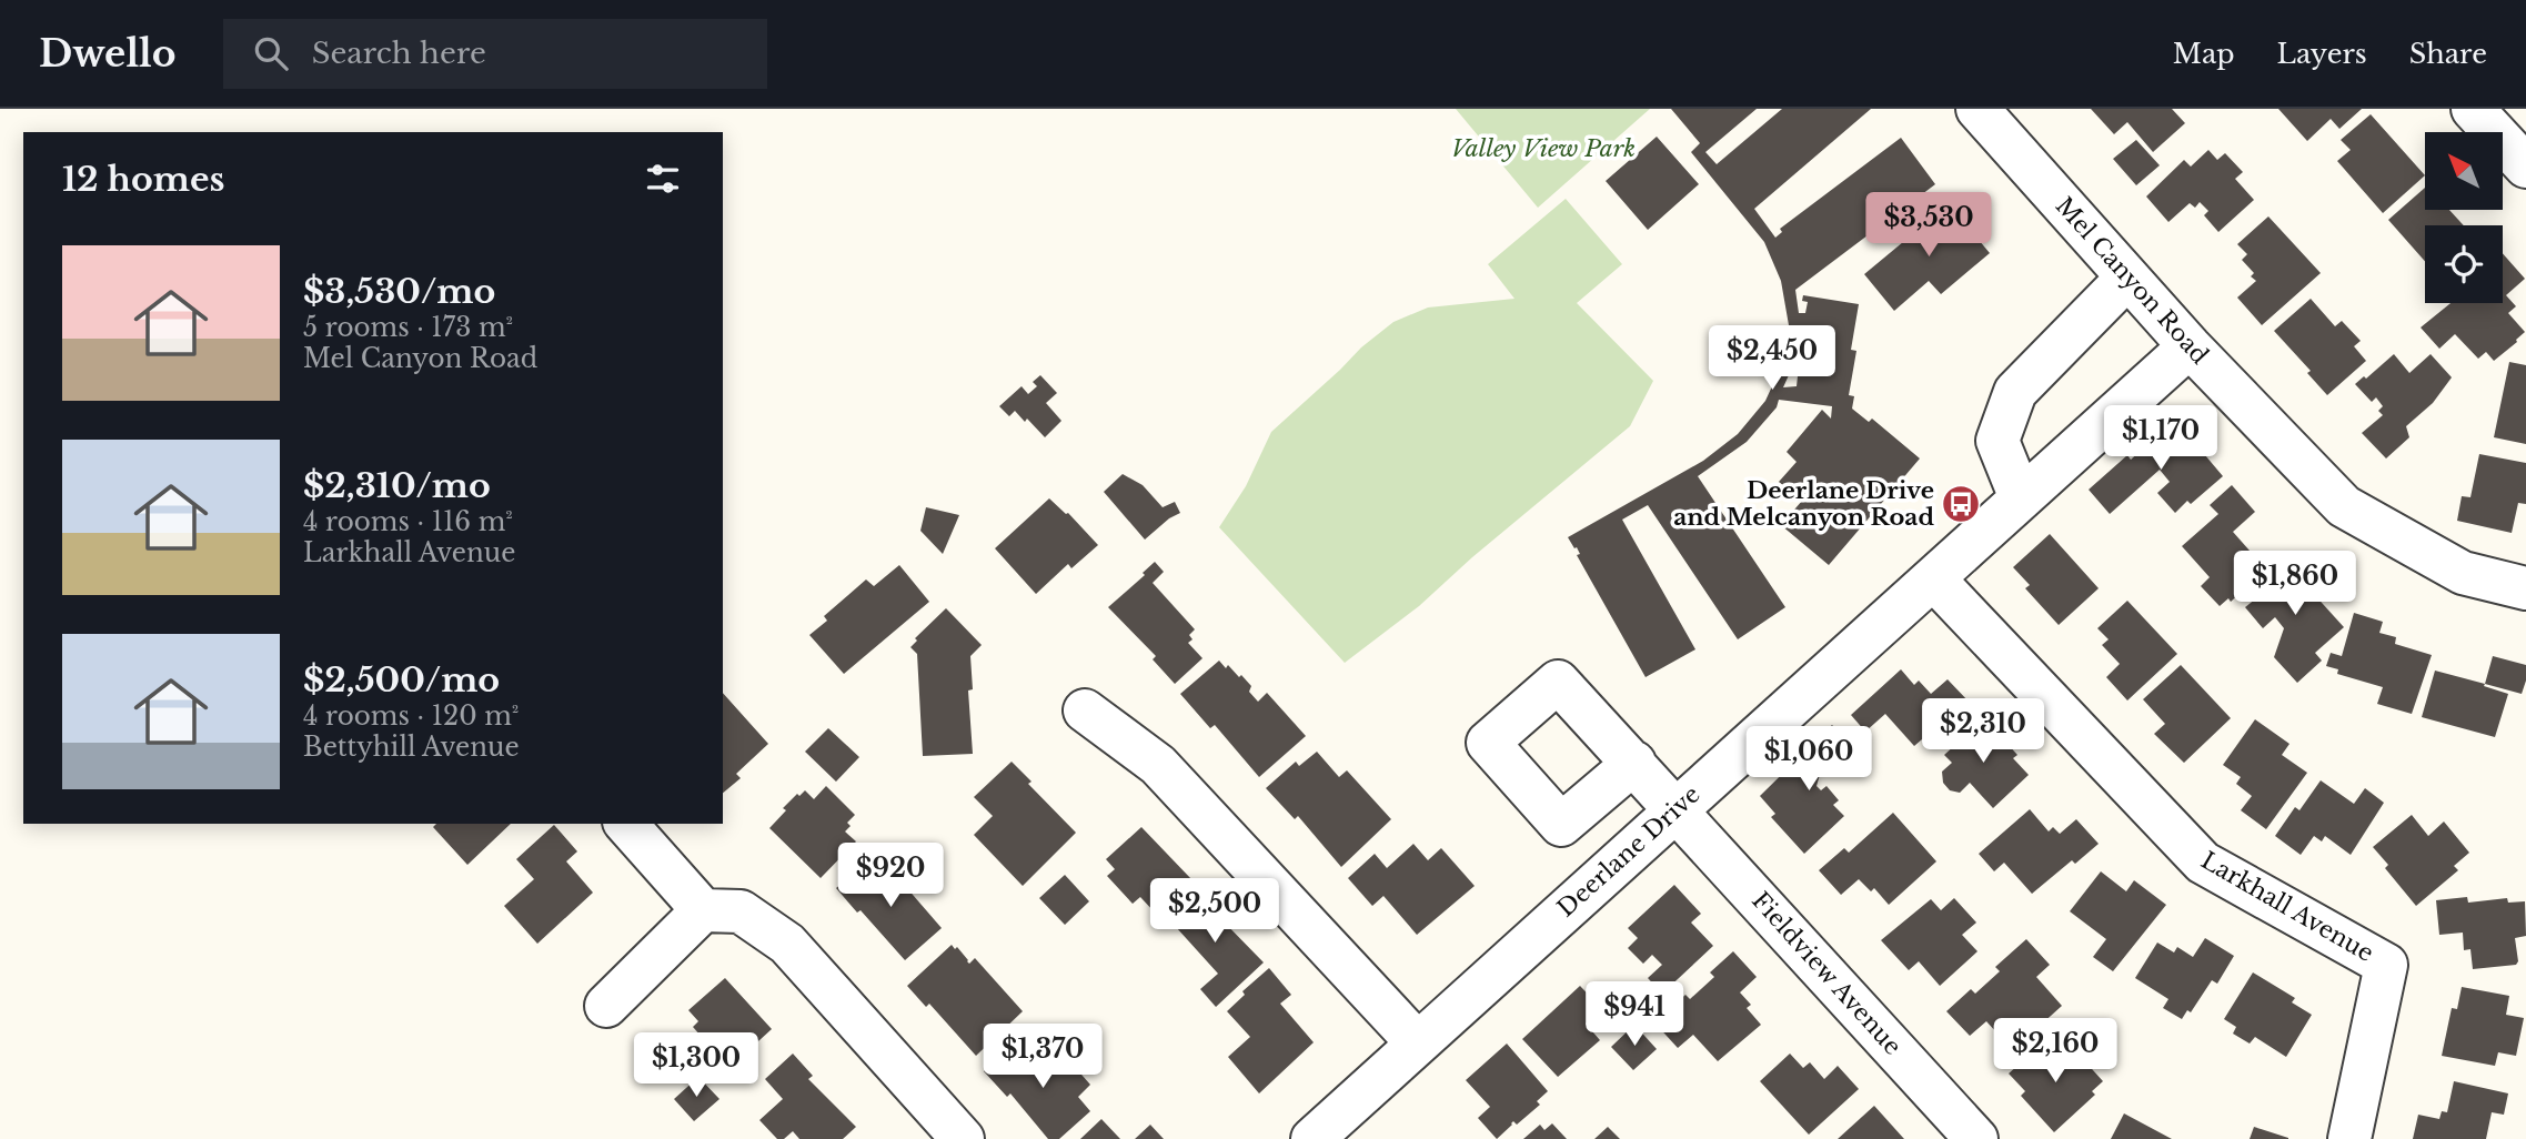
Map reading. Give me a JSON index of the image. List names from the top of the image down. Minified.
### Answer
{"streets":{"street":["Mel Canyon Road","Deerlane Drive","Larkhall Avenue","Fieldview Avenue"]},"crossings":[["Mel Canyon Road","Deerlane Drive"],["Deerlane Drive","Larkhall Avenue"],["Deerlane Drive","Fieldview Avenue"]],"parks":["Valley View Park"],"places":{"bus stop":["Deerlane Drive and Melcanyon Road"]},"north":"top left","page":{"header":"Dwello","search":"Search here","nav":["Map","Layers","Share"],"heading":"12 homes","price":["$3,530","$2,450","$1,170","$1,860","$2,310","$1,060","$920","$2,500","$941","$2,160","$1,370","$1,300"],"list":[{"name":"$3,530/mo","note":"5 rooms · 173 m² · Mel Canyon Road"},{"name":"$2,310/mo","note":"4 rooms · 116 m² · Larkhall Avenue"},{"name":"$2,500/mo","note":"4 rooms · 120 m² · Bettyhill Avenue"}]}}
